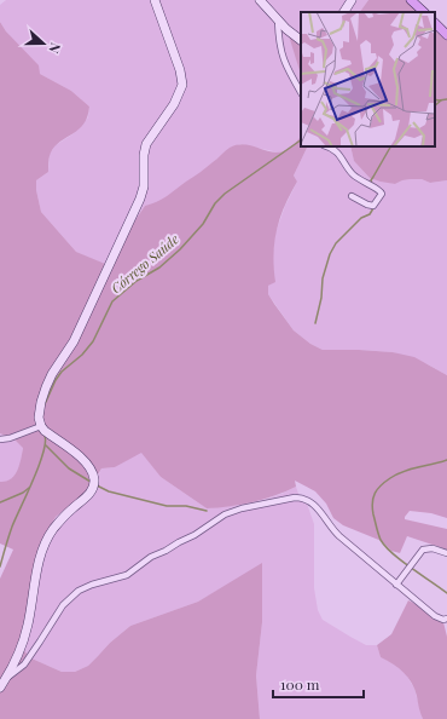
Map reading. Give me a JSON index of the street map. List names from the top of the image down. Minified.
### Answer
{"water":["Córrego Saúde"],"scale_bar":"100 m","north":"right"}
